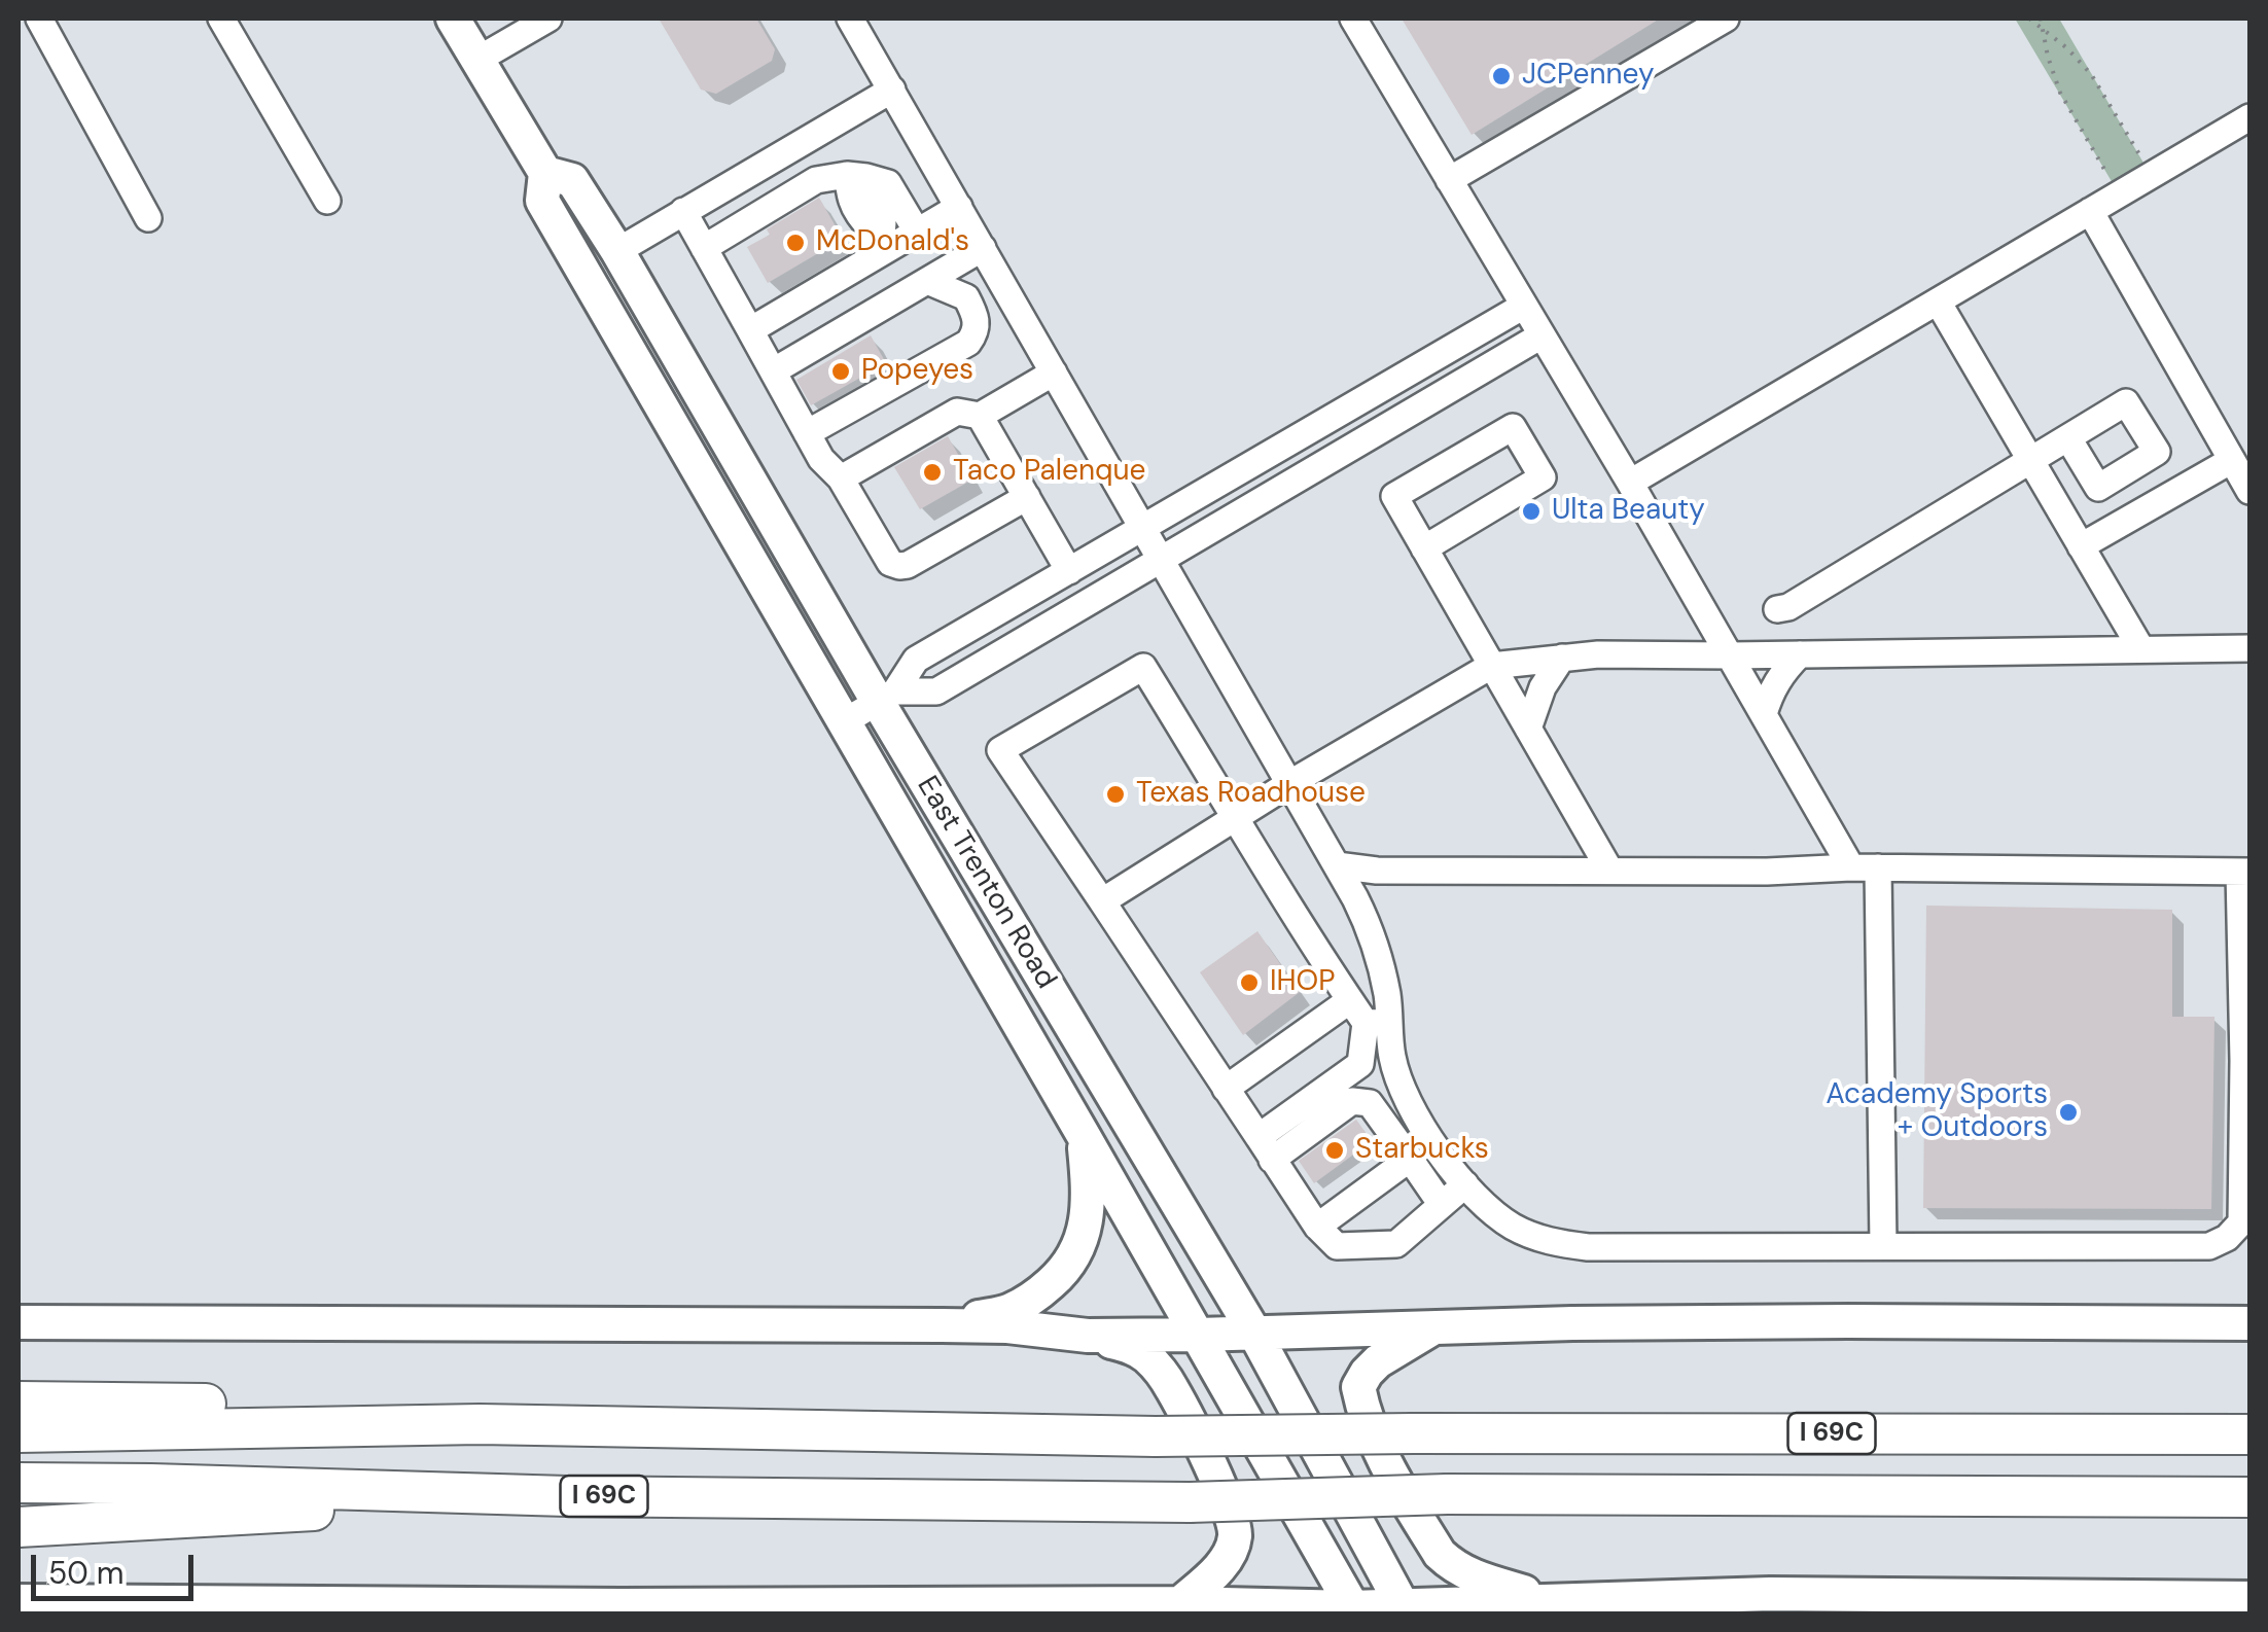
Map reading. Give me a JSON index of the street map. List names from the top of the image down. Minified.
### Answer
{"streets":{"highway":["I 69C"],"main road":["East Trenton Road"]},"places":["JCPenney","McDonald's","Popeyes","Taco Palenque","Ulta Beauty","Texas Roadhouse","IHOP","Academy Sports + Outdoors","Starbucks"],"scale_bar":"50 m"}
